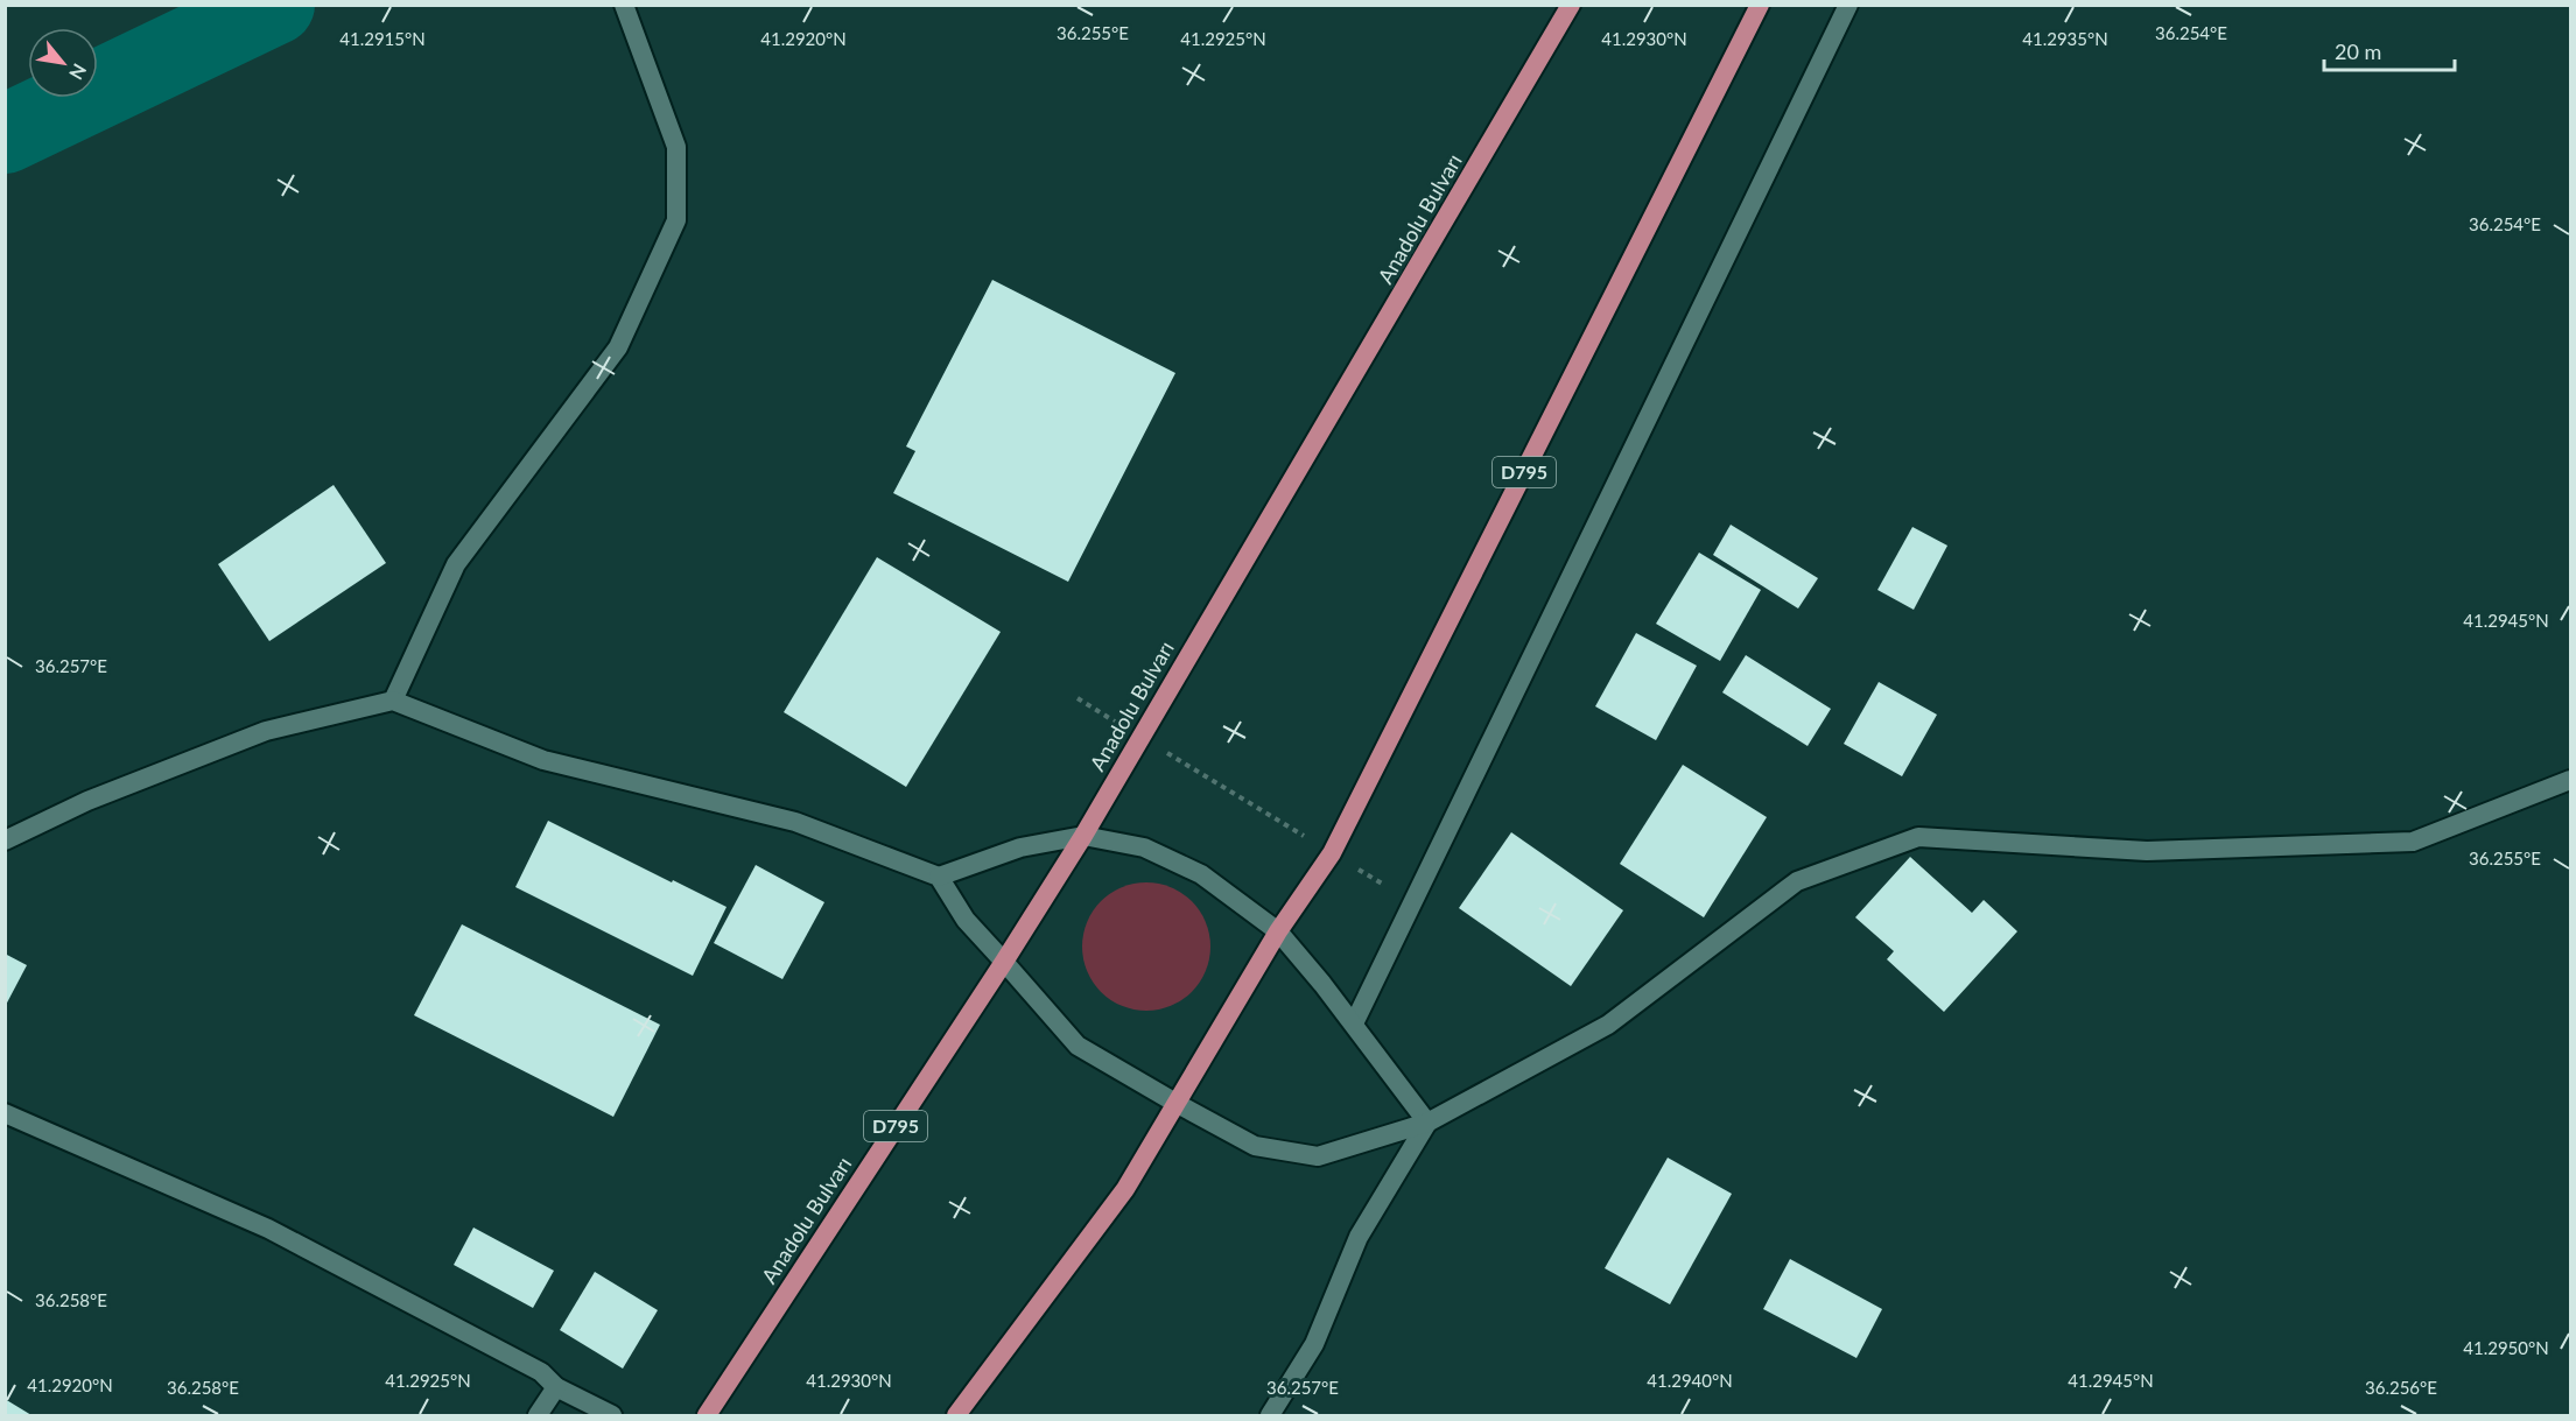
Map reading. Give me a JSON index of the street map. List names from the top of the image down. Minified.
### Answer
{"streets":{"highway":["Anadolu Bulvarı","D795"]},"scale_bar":"20 m","north":"bottom right","coordinates":["36.254°E","36.255°E","41.2915°N","41.2920°N","41.2925°N","41.2930°N","41.2935°N","41.2945°N","36.257°E","36.258°E","41.2950°N","41.2940°N","36.256°E"]}
